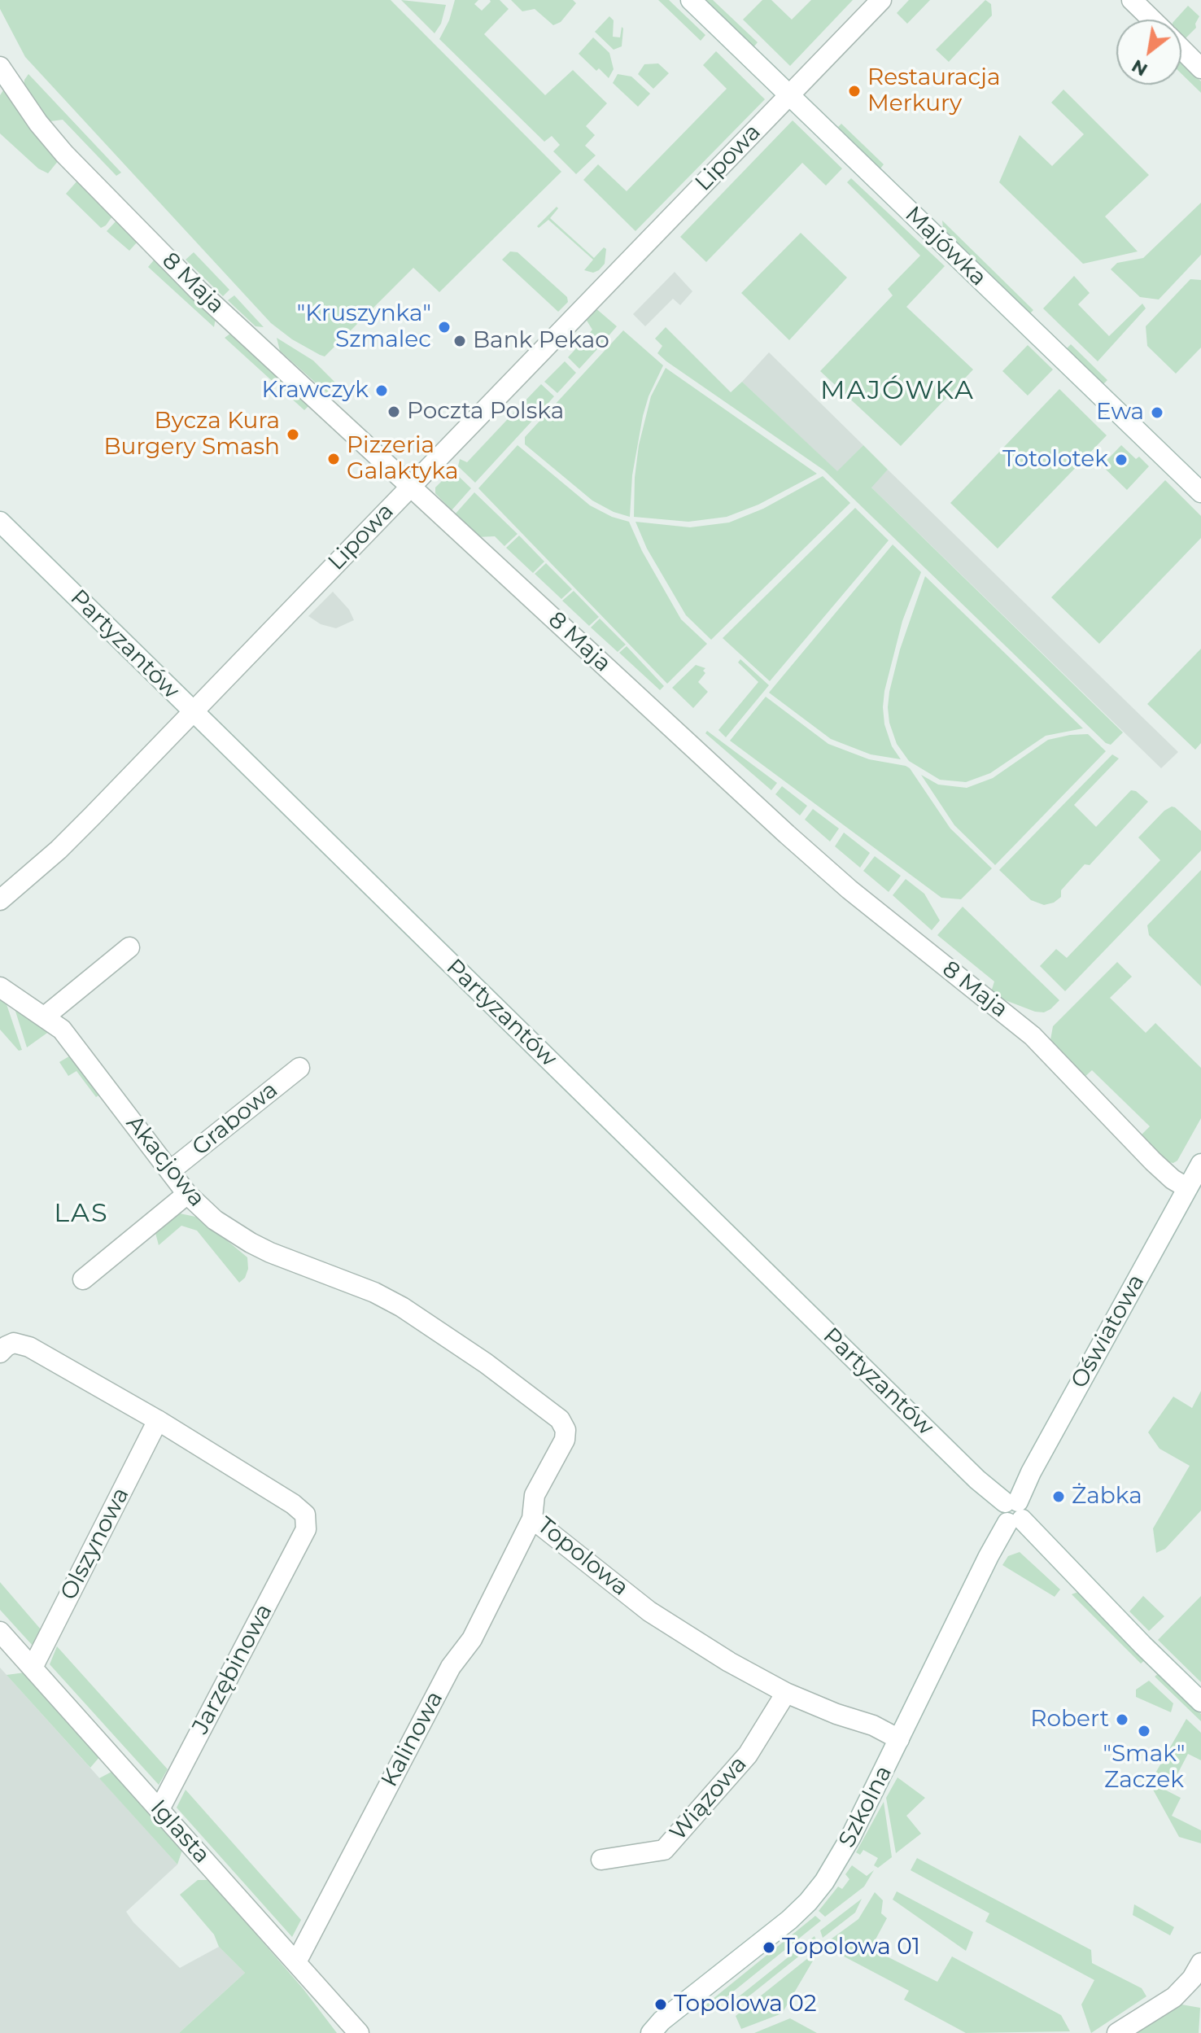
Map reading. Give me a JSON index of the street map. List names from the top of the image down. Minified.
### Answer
{"streets":{"street":["Lipowa","Majówka","8 Maja","Partyzantów","Grabowa","Akacjowa","Oświatowa","Olszynowa","Topolowa","Jarzębinowa","Kalinowa","Wiązowa","Szkolna","Iglasta"]},"crossings":[["Lipowa","Majówka"],["Lipowa","8 Maja"],["Lipowa","Partyzantów"],["8 Maja","Oświatowa"],["Partyzantów","Oświatowa"],["Partyzantów","Szkolna"],["Grabowa","Akacjowa"],["Akacjowa","Topolowa"],["Oświatowa","Szkolna"],["Olszynowa","Jarzębinowa"],["Olszynowa","Iglasta"],["Topolowa","Kalinowa"],["Topolowa","Wiązowa"],["Topolowa","Szkolna"],["Jarzębinowa","Iglasta"],["Kalinowa","Iglasta"]],"districts":["MAJÓWKA","LAS"],"places":["Restauracja Merkury","\"Kruszynka\" Szmalec","Bank Pekao","Krawczyk","Poczta Polska","Ewa","Bycza Kura Burgery Smash","Pizzeria Galaktyka","Totolotek","Żabka","Robert","\"Smak\" Zaczek","Topolowa 01","Topolowa 02"],"north":"bottom left"}
